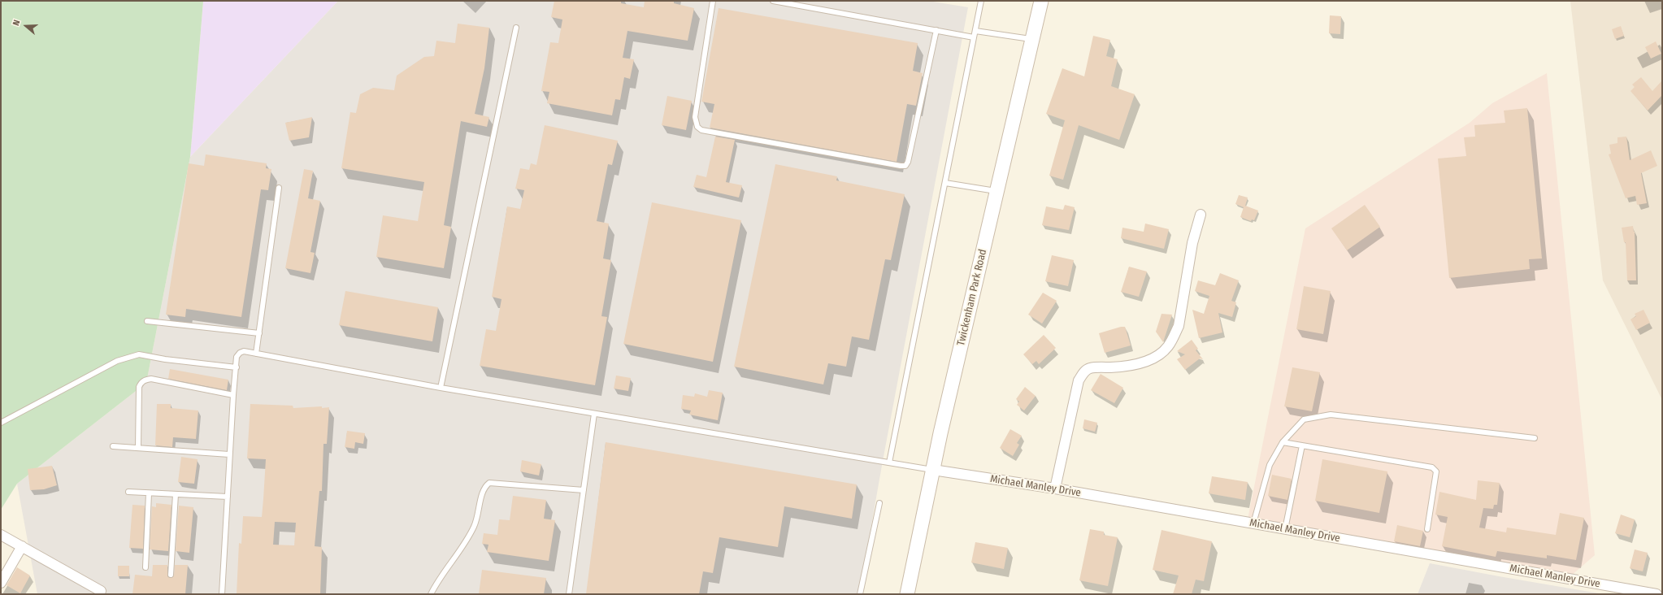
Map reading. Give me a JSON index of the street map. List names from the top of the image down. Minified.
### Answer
{"streets":{"main road":["Twickenham Park Road"],"street":["Michael Manley Drive"]},"crossings":[["Twickenham Park Road","Michael Manley Drive"]],"north":"left"}
